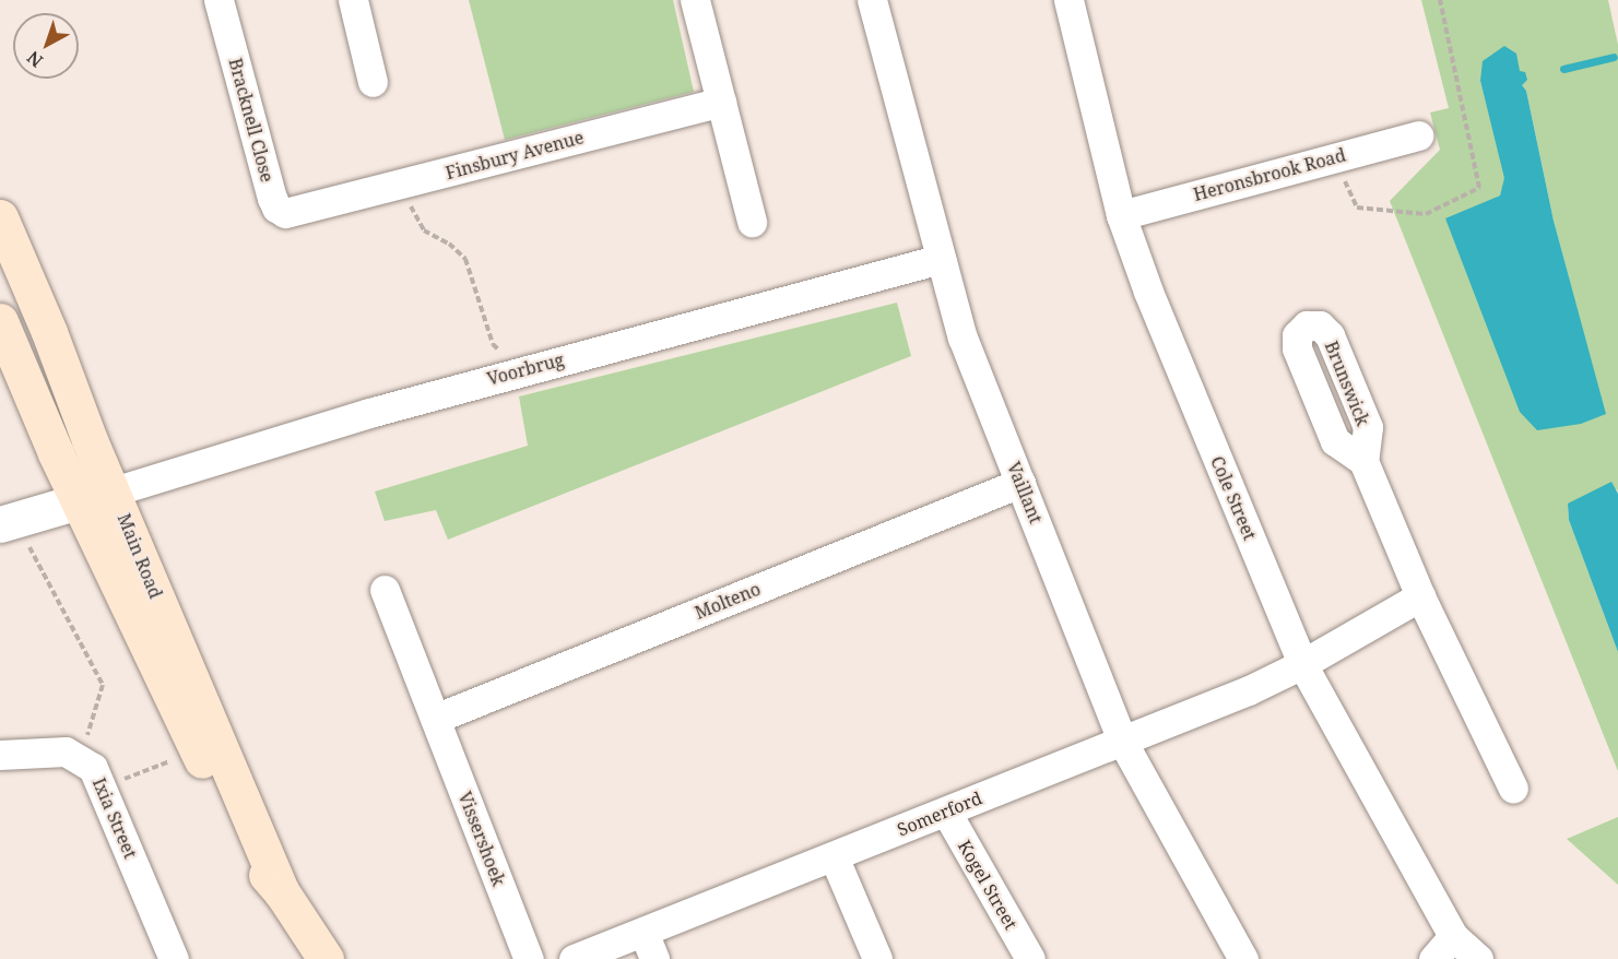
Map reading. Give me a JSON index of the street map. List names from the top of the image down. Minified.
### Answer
{"streets":{"main road":["Main Road"],"street":["Bracknell Close","Finsbury Avenue","Heronsbrook Road","Voorbrug","Vaillant","Cole Street","Molteno","Somerford","Ixia Street","Vissershoek","Kogel Street"]},"crossings":[["Bracknell Close","Finsbury Avenue"],["Heronsbrook Road","Cole Street"],["Voorbrug","Vaillant"],["Voorbrug","Main Road"],["Vaillant","Molteno"],["Vaillant","Somerford"],["Cole Street","Somerford"],["Molteno","Vissershoek"],["Somerford","Kogel Street"]],"north":"bottom left"}
